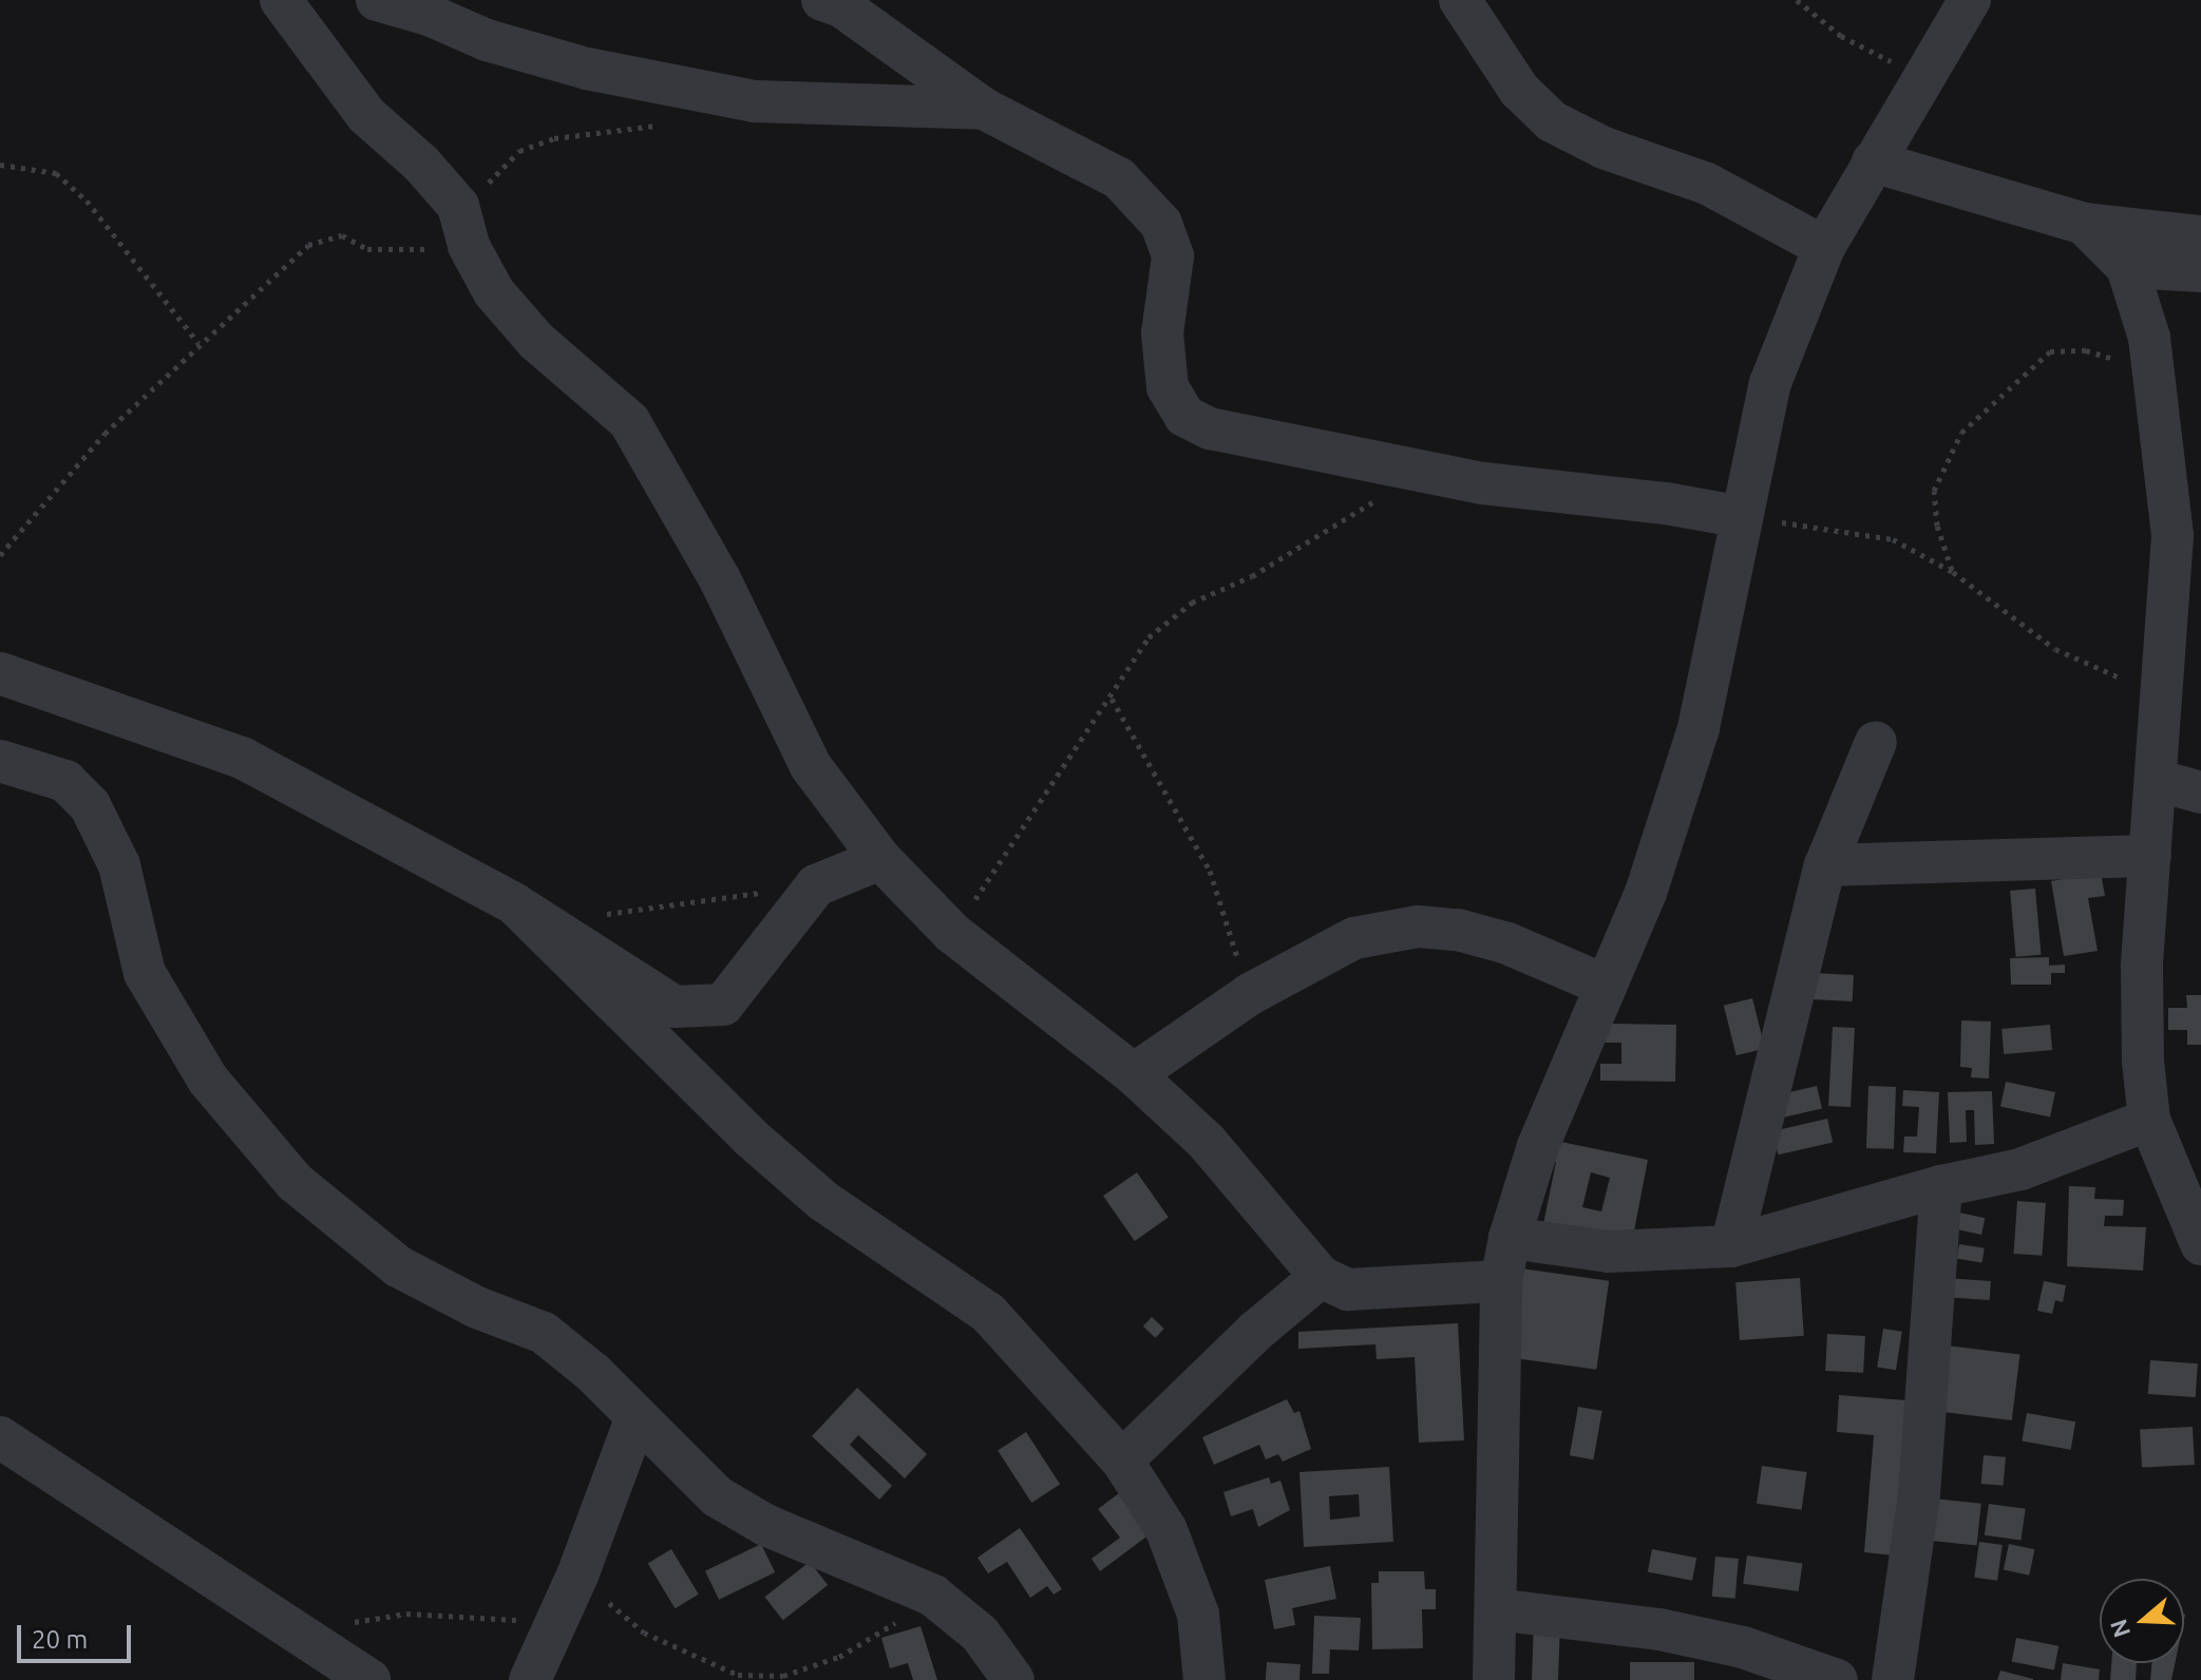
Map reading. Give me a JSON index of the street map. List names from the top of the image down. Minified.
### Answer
{"scale_bar":"20 m","north":"left"}
